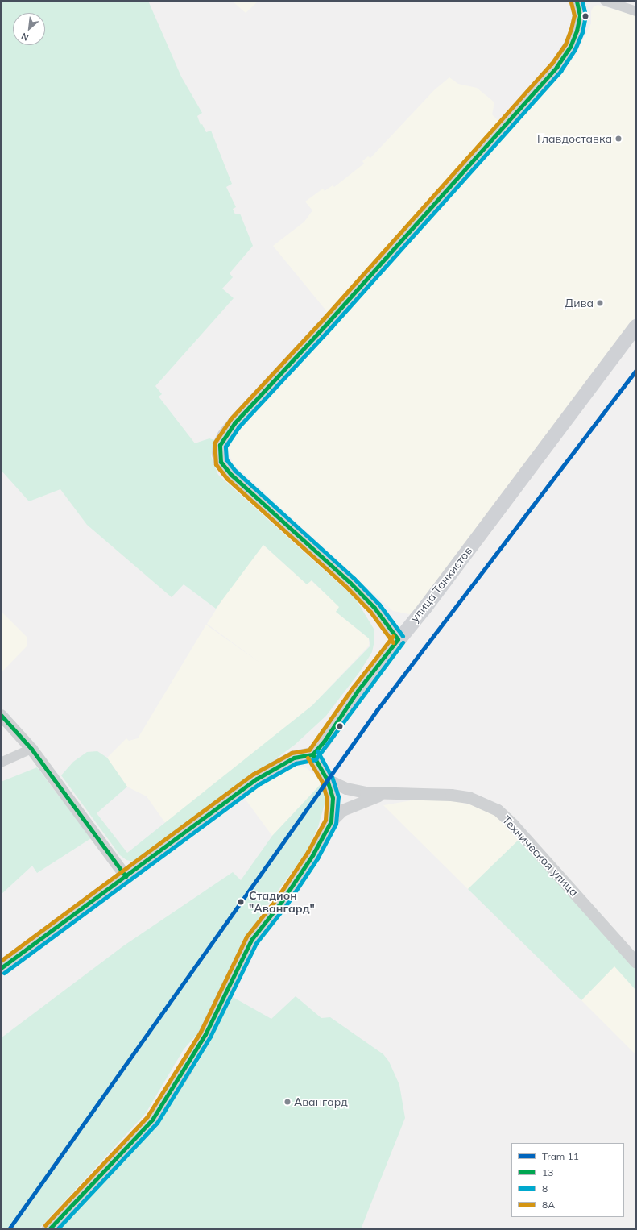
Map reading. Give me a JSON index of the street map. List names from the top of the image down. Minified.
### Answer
{"streets":{"main road":["улица Танкистов"],"street":["Техническая улица"]},"places":["Главдоставка","Дива","Стадион \"Авангард\"","Авангард"],"lines":["transit line 13","transit line 8","transit line 8А","tram line 11"],"legend":["Tram 11","13","8","8А"],"north":"bottom left"}
